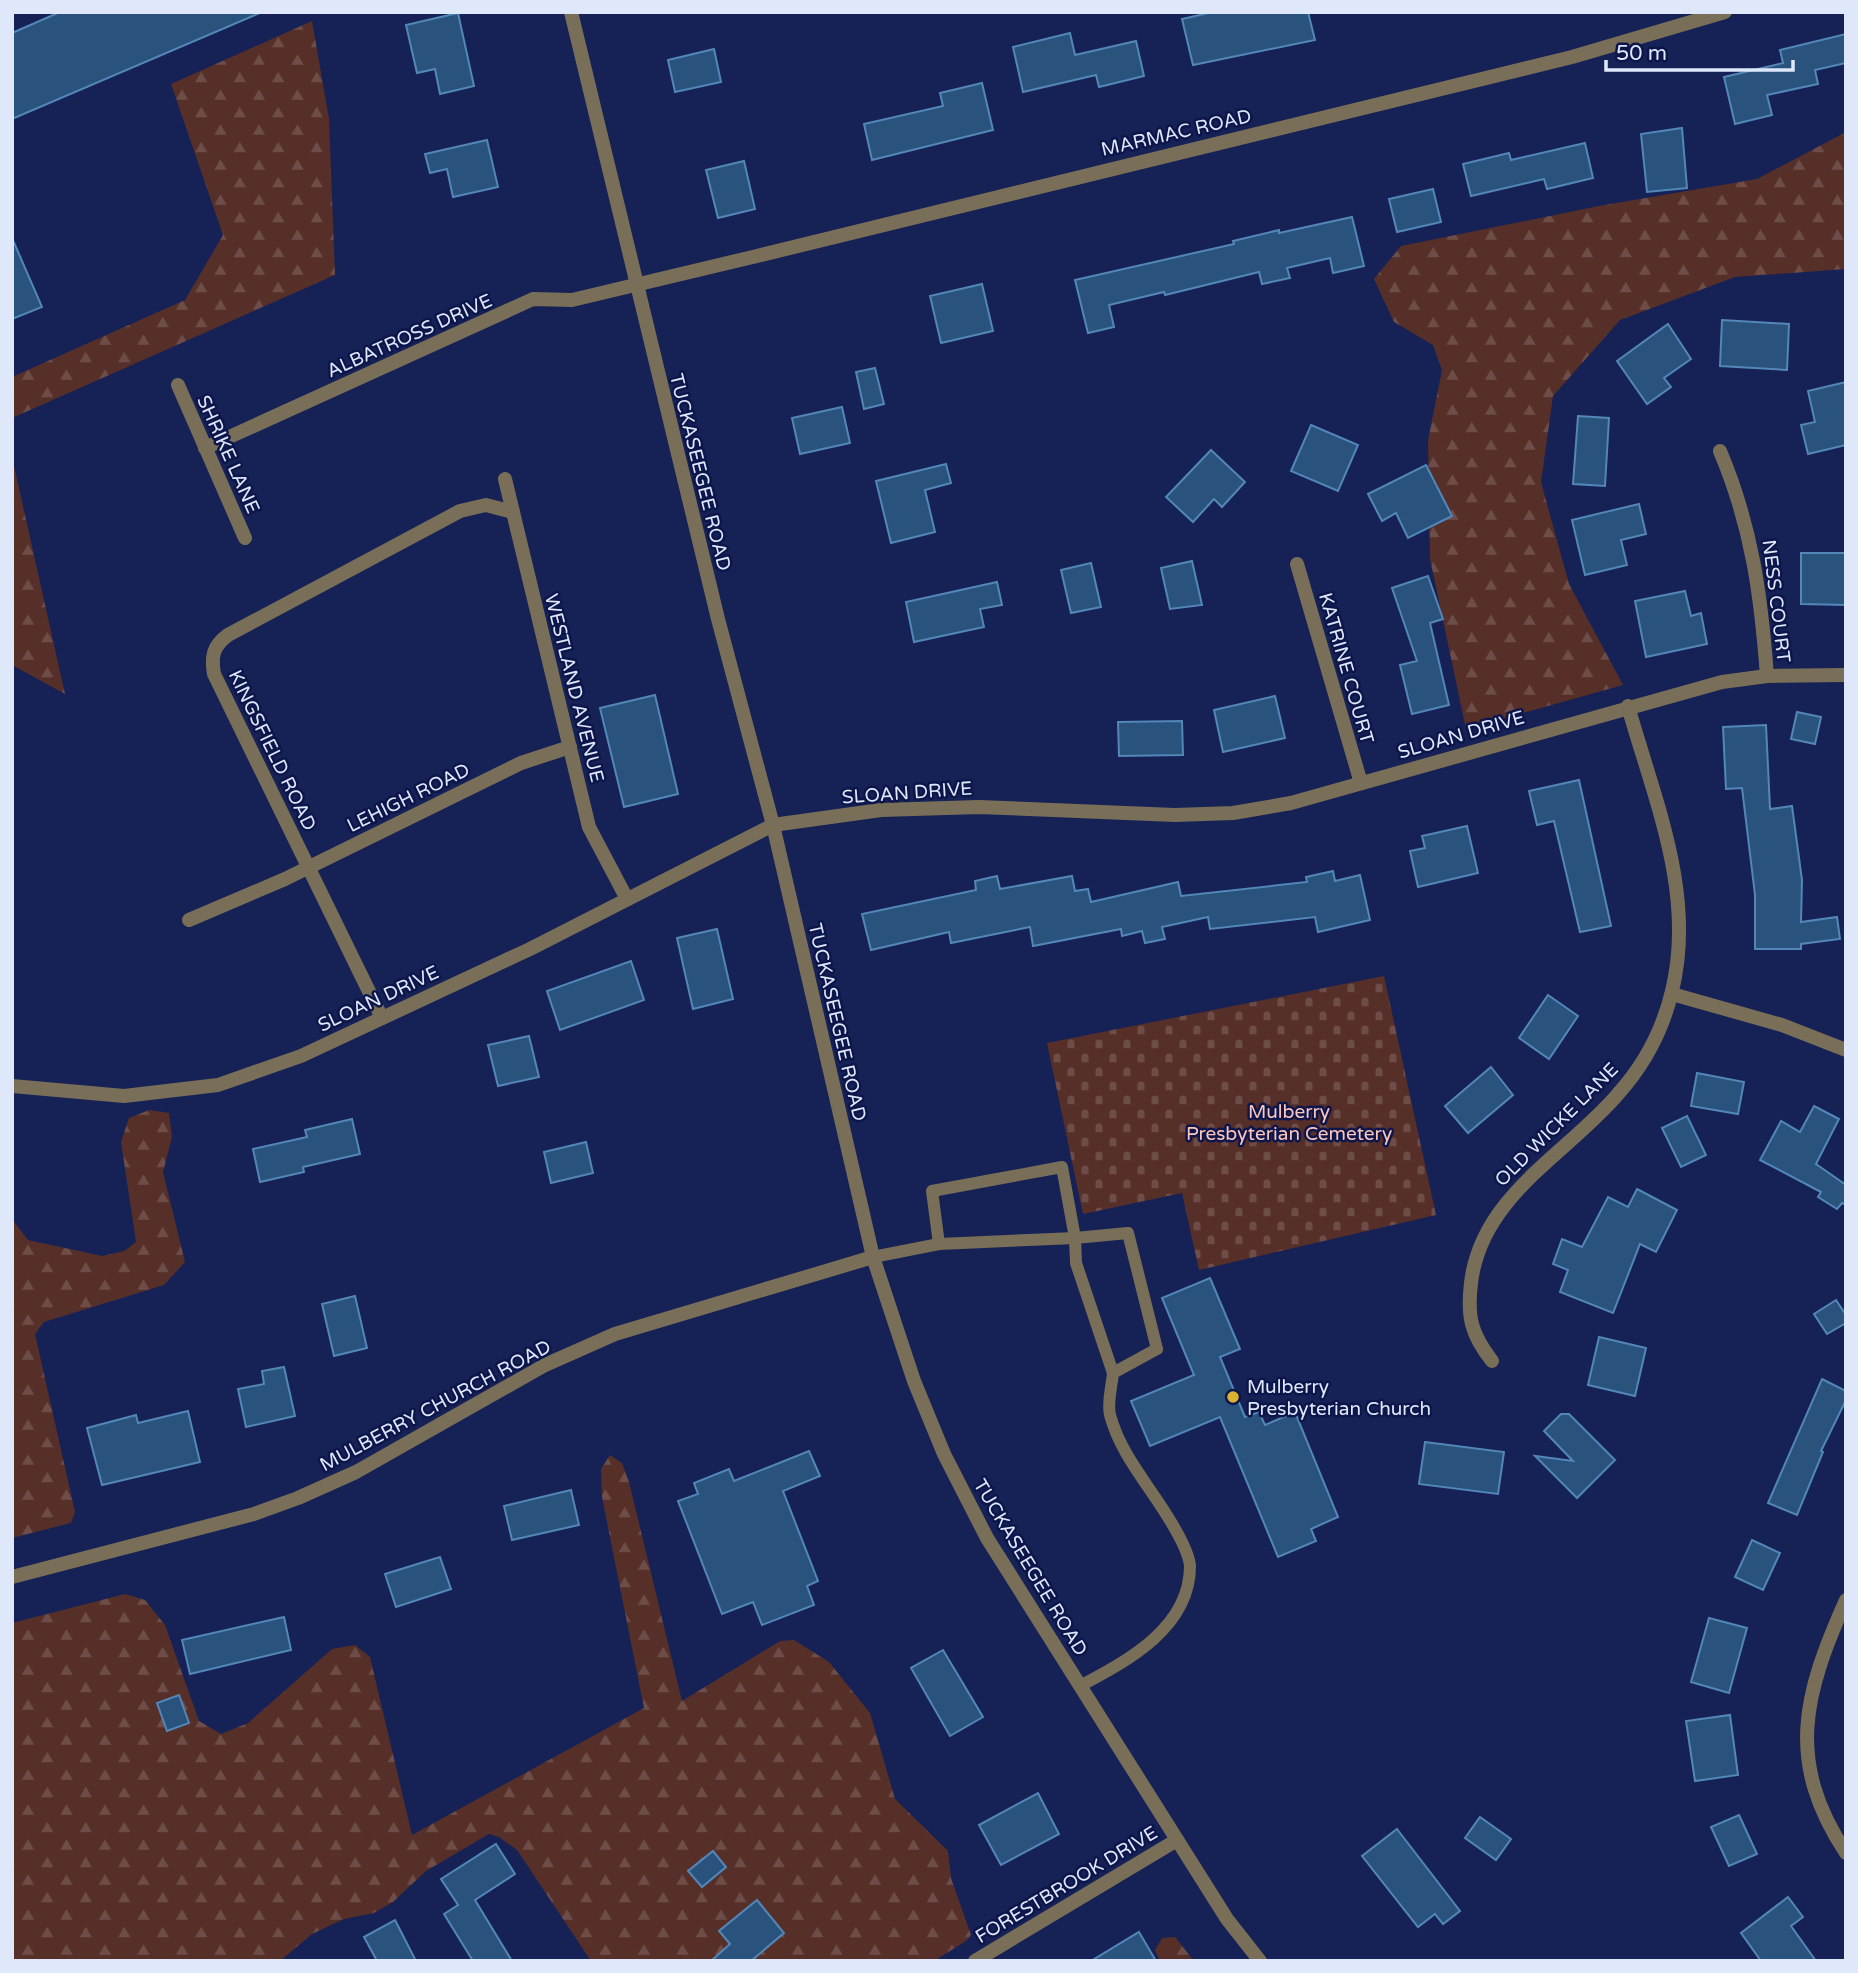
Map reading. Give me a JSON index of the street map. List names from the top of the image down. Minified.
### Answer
{"streets":{"street":["MARMAC ROAD","ALBATROSS DRIVE","SHRIKE LANE","TUCKASEEGEE ROAD","NESS COURT","KATRINE COURT","WESTLAND AVENUE","SLOAN DRIVE","KINGSFIELD ROAD","LEHIGH ROAD","OLD WICKE LANE","MULBERRY CHURCH ROAD","FORESTBROOK DRIVE"]},"crossings":[["MARMAC ROAD","ALBATROSS DRIVE"],["MARMAC ROAD","TUCKASEEGEE ROAD"],["ALBATROSS DRIVE","SHRIKE LANE"],["ALBATROSS DRIVE","TUCKASEEGEE ROAD"],["TUCKASEEGEE ROAD","SLOAN DRIVE"],["TUCKASEEGEE ROAD","MULBERRY CHURCH ROAD"],["TUCKASEEGEE ROAD","FORESTBROOK DRIVE"],["NESS COURT","SLOAN DRIVE"],["KATRINE COURT","SLOAN DRIVE"],["WESTLAND AVENUE","SLOAN DRIVE"],["WESTLAND AVENUE","KINGSFIELD ROAD"],["WESTLAND AVENUE","LEHIGH ROAD"],["SLOAN DRIVE","KINGSFIELD ROAD"],["SLOAN DRIVE","OLD WICKE LANE"],["KINGSFIELD ROAD","LEHIGH ROAD"]],"parks":["Mulberry Presbyterian Cemetery"],"places":["Mulberry Presbyterian Church"],"scale_bar":"50 m"}
